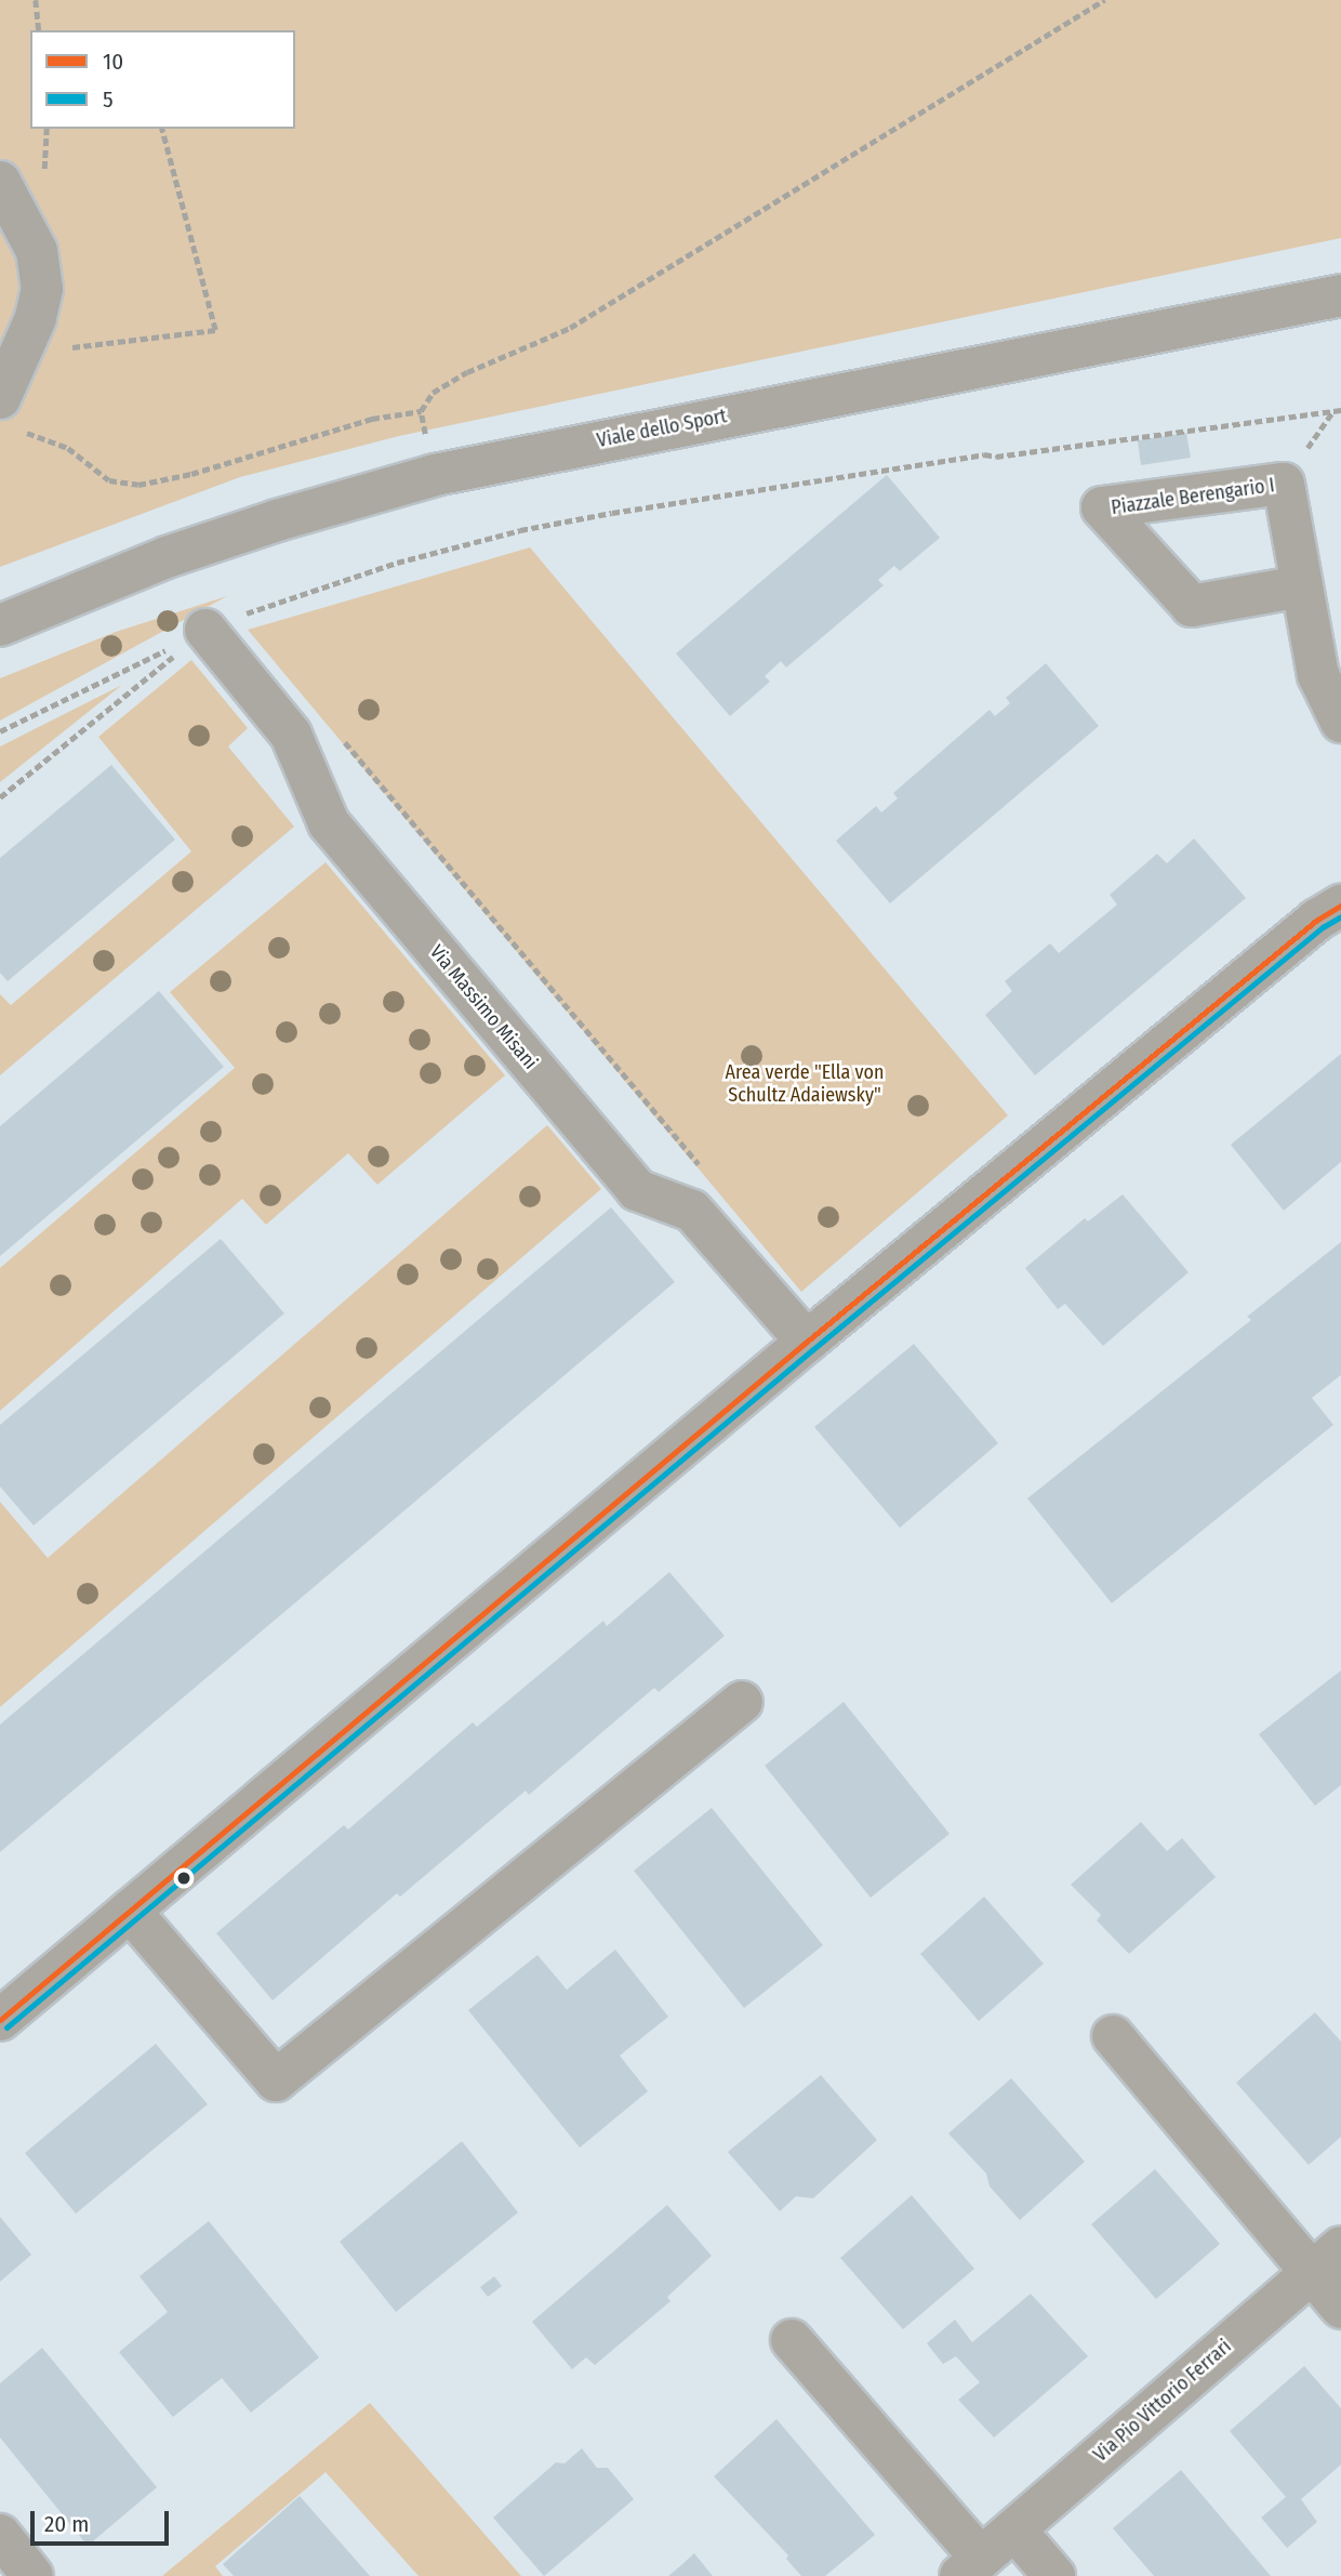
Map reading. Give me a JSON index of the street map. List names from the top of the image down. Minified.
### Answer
{"streets":{"street":["Viale dello Sport","Piazzale Berengario I","Via Massimo Misani","Via Pio Vittorio Ferrari"]},"parks":["Area verde \"Ella von Schultz Adaiewsky\""],"lines":["transit line 10","transit line 5"],"legend":["10","5"],"scale_bar":"20 m"}
